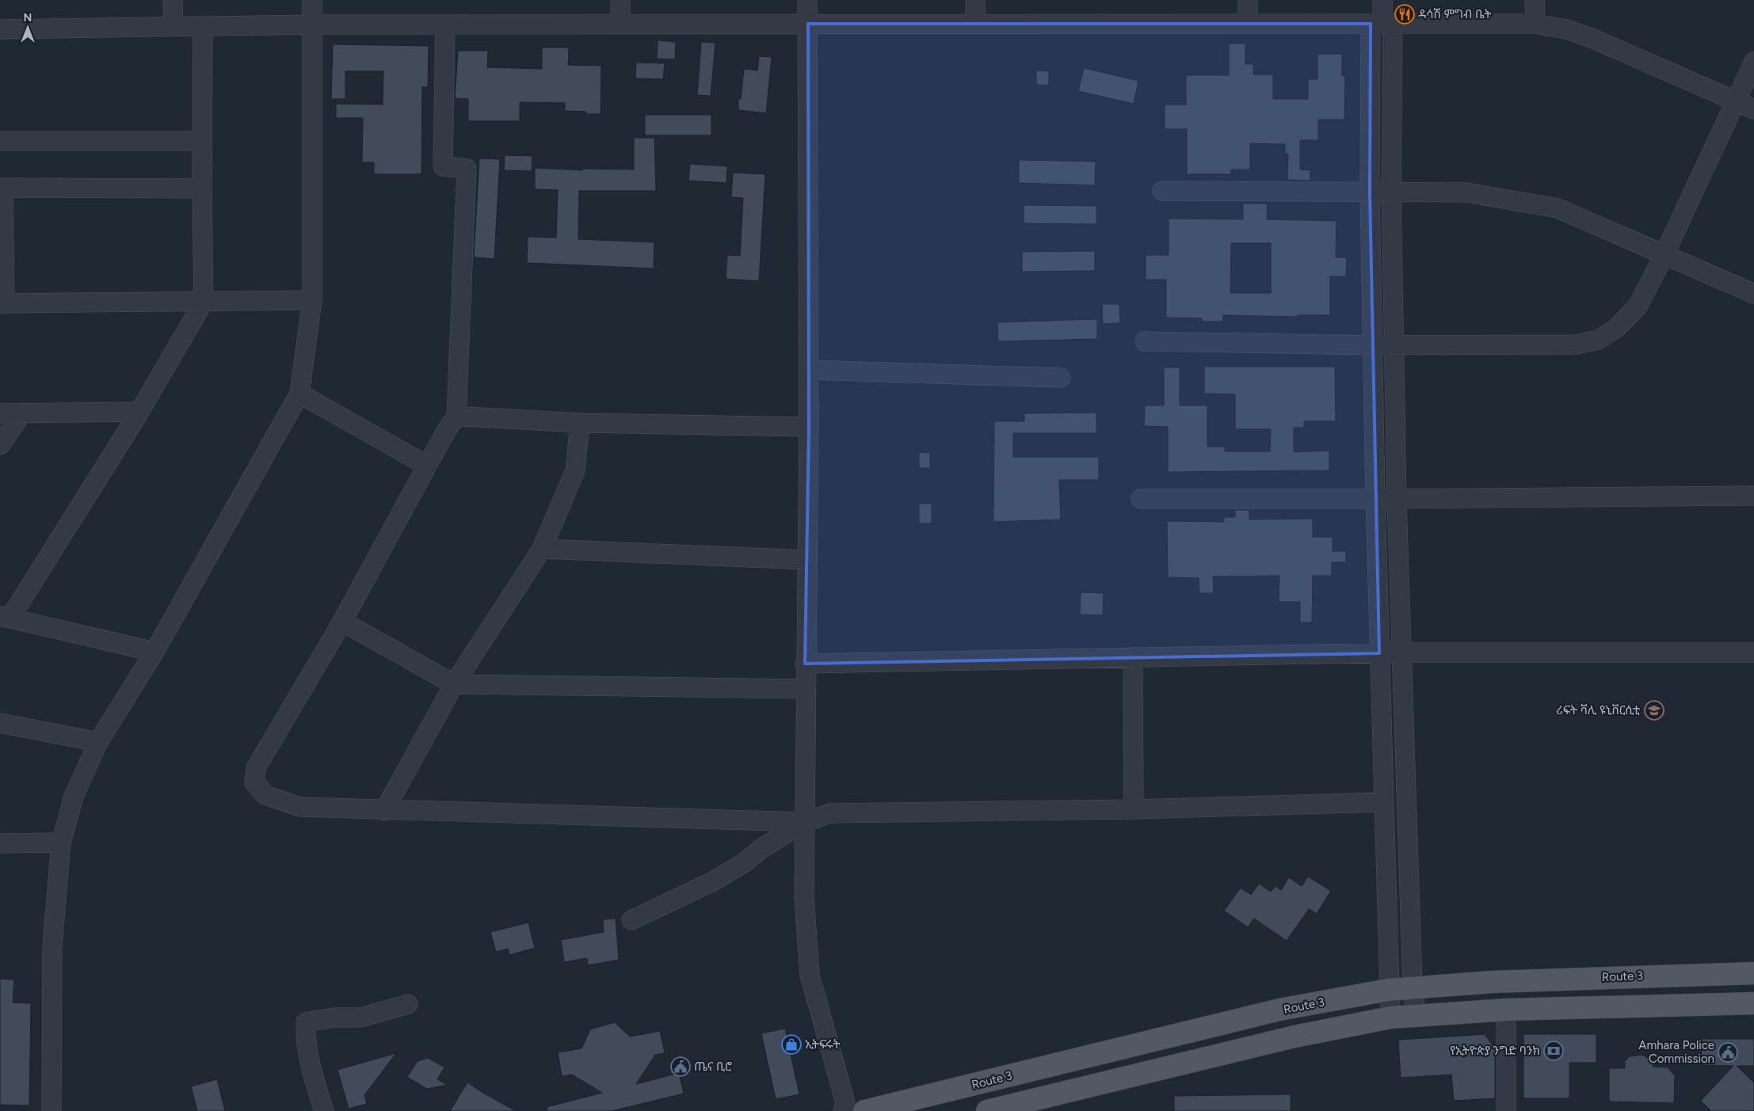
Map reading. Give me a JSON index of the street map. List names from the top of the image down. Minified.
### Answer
{"streets":{"main road":["Route 3"]},"places":{"restaurant":["ዳሳሽ ምግብ ቤት"],"school or university":["ሪፍት ቫሊ ዩኒቨርሲቲ"],"shop":["ኢትፍሩት"],"bank":["የኢትዮጵያ ንግድ ባንክ"],"public building":["Amhara Police Commission","ጤና ቢሮ"]},"north":"top"}
